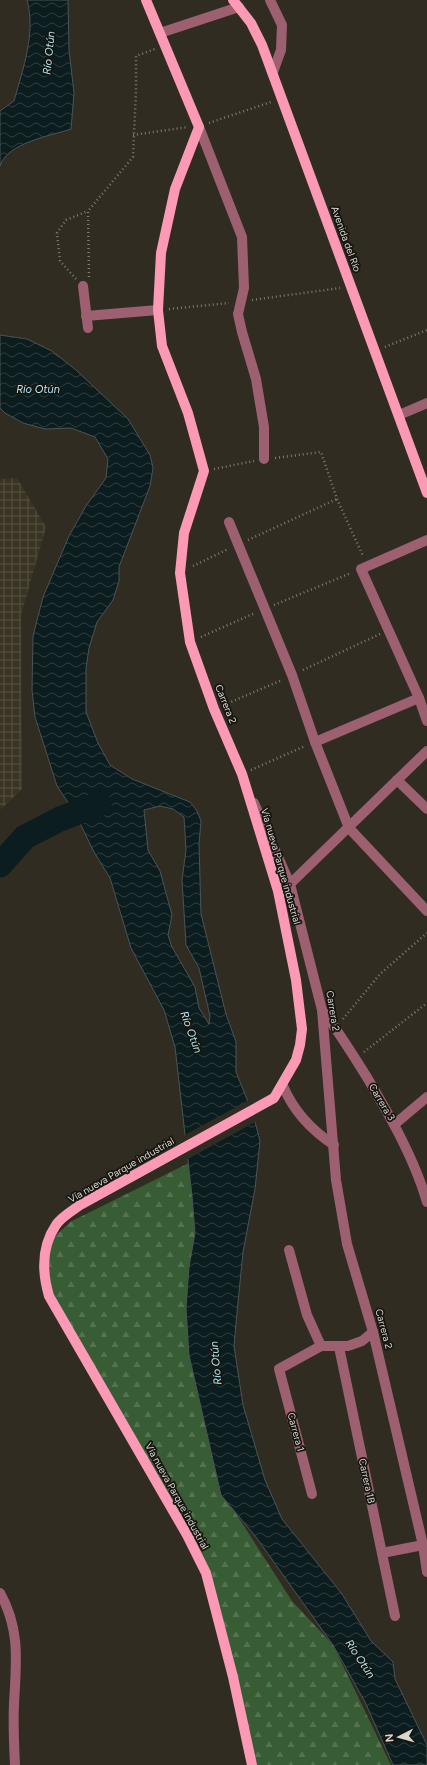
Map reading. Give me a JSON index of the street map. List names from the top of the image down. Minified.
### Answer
{"streets":{"main road":["Avenida del Río","Carrera 2","Vía nueva Parque industrial"],"street":["Carrera 3","Carrera 1","Carrera 1B"]},"crossings":[["Carrera 2","Vía nueva Parque industrial"],["Carrera 2","Carrera 3"]],"water":["Río Otún"],"north":"left"}
